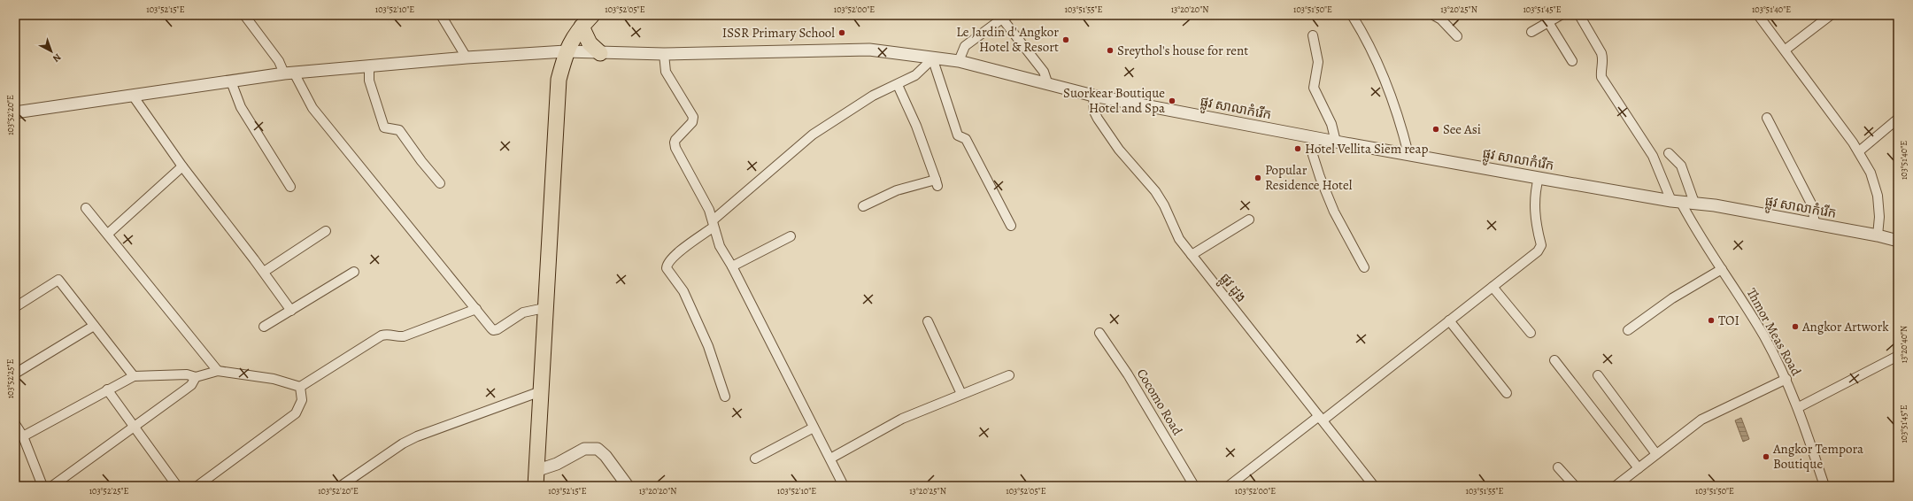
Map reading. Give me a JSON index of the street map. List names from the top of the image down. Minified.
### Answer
{"streets":{"street":["ផ្លូវ សាលាកំរើក","ផ្លូវ ដូង","Thmor Meas Road","Cocomo Road"]},"crossings":[["ផ្លូវ សាលាកំរើក","ផ្លូវ ដូង"],["ផ្លូវ សាលាកំរើក","Thmor Meas Road"]],"places":["ISSR Primary School","Le Jardin d' Angkor Hotel & Resort","Sreythol's house for rent","Suorkear Boutique Hotel and Spa","See Asi","Hotel Vellita Siem reap","Popular Residence Hotel","TOI","Angkor Artwork","Angkor Tempora Boutique"],"north":"bottom right","coordinates":["103°52'15\"E","103°52'10\"E","103°52'05\"E","103°52'00\"E","103°51'55\"E","13°20'20\"N","103°51'50\"E","13°20'25\"N","103°51'45\"E","103°51'40\"E","103°52'20\"E","13°20'40\"N","103°52'25\"E"]}
